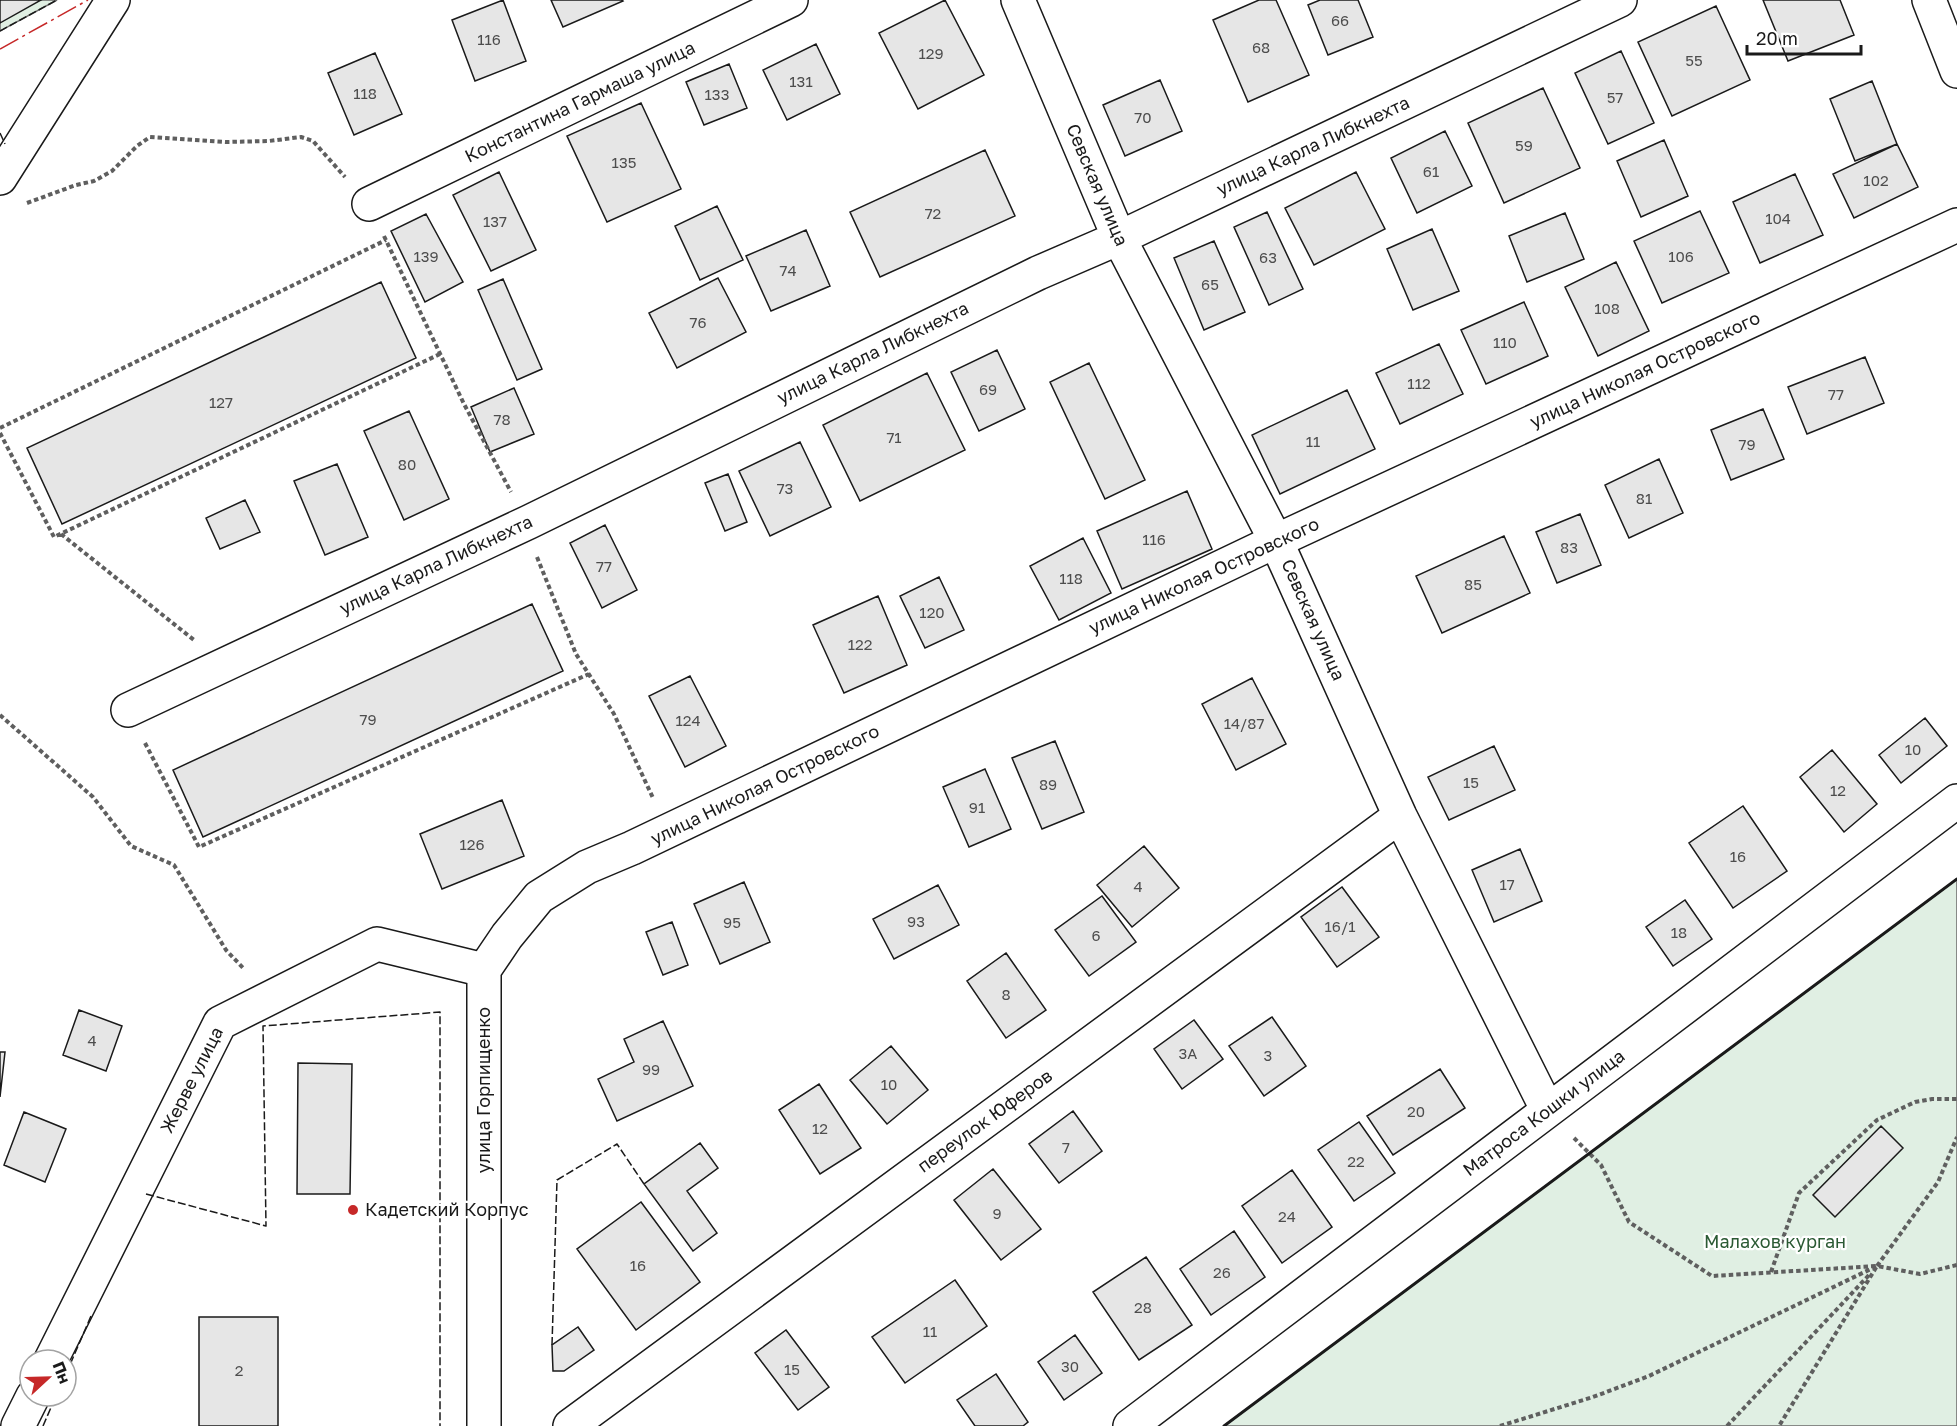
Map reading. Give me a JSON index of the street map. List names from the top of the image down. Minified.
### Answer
{"streets":{"street":["Константина Гармаша улица","улица Карла Либкнехта","Севская улица","улица Николая Островского","Жерве улица","улица Горпищенко","Матроса Кошки улица","переулок Юферов"]},"crossings":[["улица Карла Либкнехта","Севская улица"],["Севская улица","улица Николая Островского"],["Севская улица","Матроса Кошки улица"],["Севская улица","переулок Юферов"],["улица Николая Островского","Жерве улица"],["улица Николая Островского","улица Горпищенко"],["Жерве улица","улица Горпищенко"]],"parks":["Малахов курган"],"places":["Кадетский Корпус"],"house_numbers":["66","116","68","129","55","131","118","133","57","70","59","135","61","102","72","104","137","139","106","63","74","65","108","76","110","112","69","77","127","78","71","11","79","80","73","81","116","83","77","118","85","120","122","79","124","14/87","10","15","89","12","91","126","16","17","4","93","95","16/1","18","6","8","4","3А","3","99","10","20","12","7","22","9","24","16","26","28","11","30","15","2"],"scale_bar":"20 m","north":"right"}
